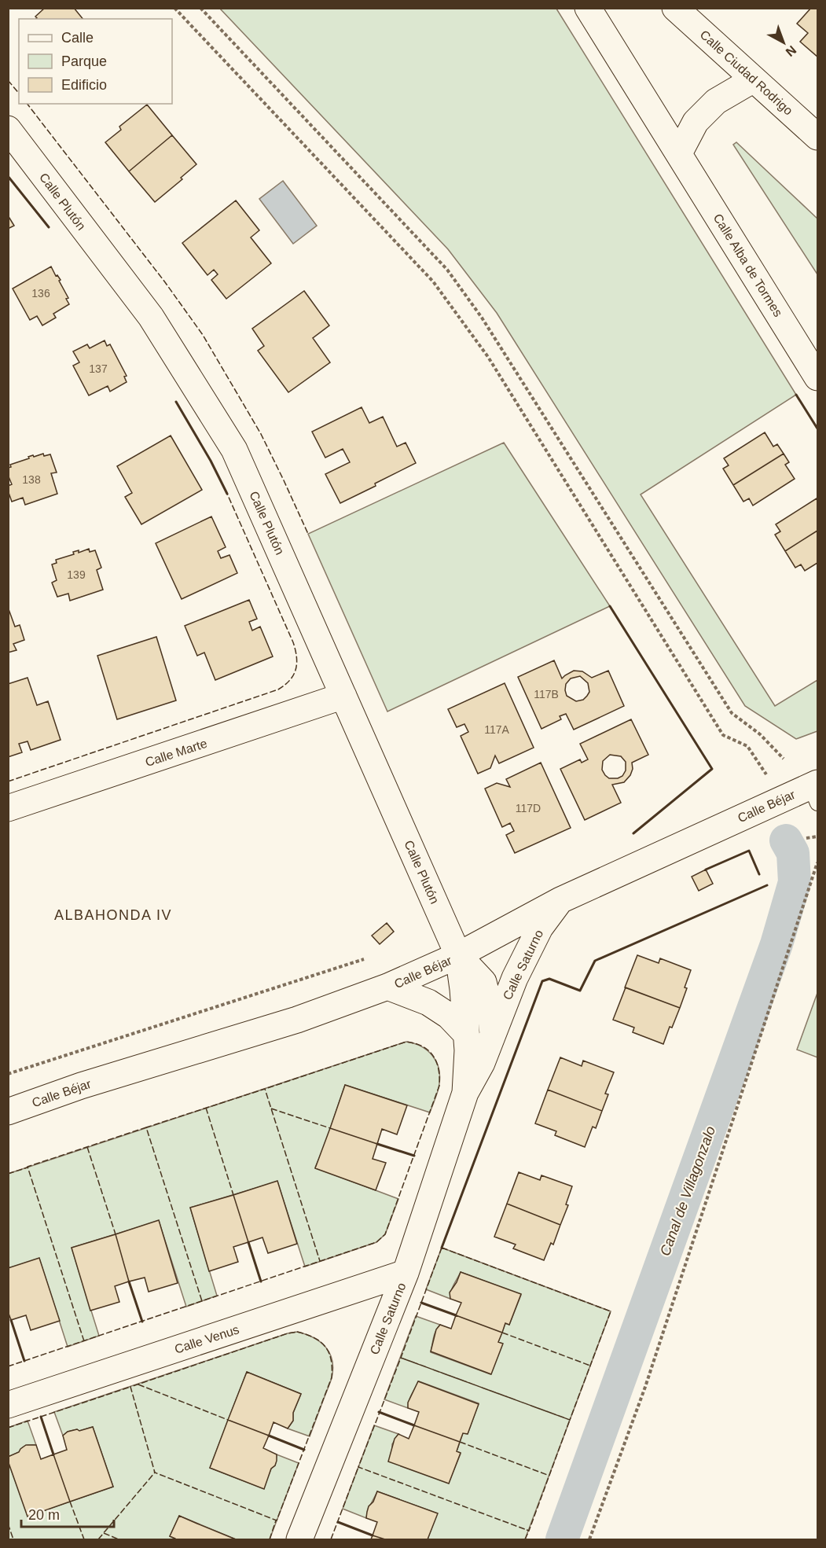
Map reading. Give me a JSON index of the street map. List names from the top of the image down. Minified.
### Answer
{"streets":{"street":["Calle Ciudad Rodrigo","Calle Plutón","Calle Alba de Tormes","Calle Marte","Calle Béjar","Calle Saturno","Calle Venus"]},"crossings":[["Calle Plutón","Calle Marte"],["Calle Plutón","Calle Béjar"],["Calle Plutón","Calle Saturno"],["Calle Béjar","Calle Saturno"],["Calle Saturno","Calle Venus"]],"districts":["ALBAHONDA IV"],"water":["Canal de Villagonzalo"],"house_numbers":["136","137","138","139","117B","117A","117D"],"legend":["Calle","Parque","Edificio"],"scale_bar":"20 m","north":"bottom right"}
